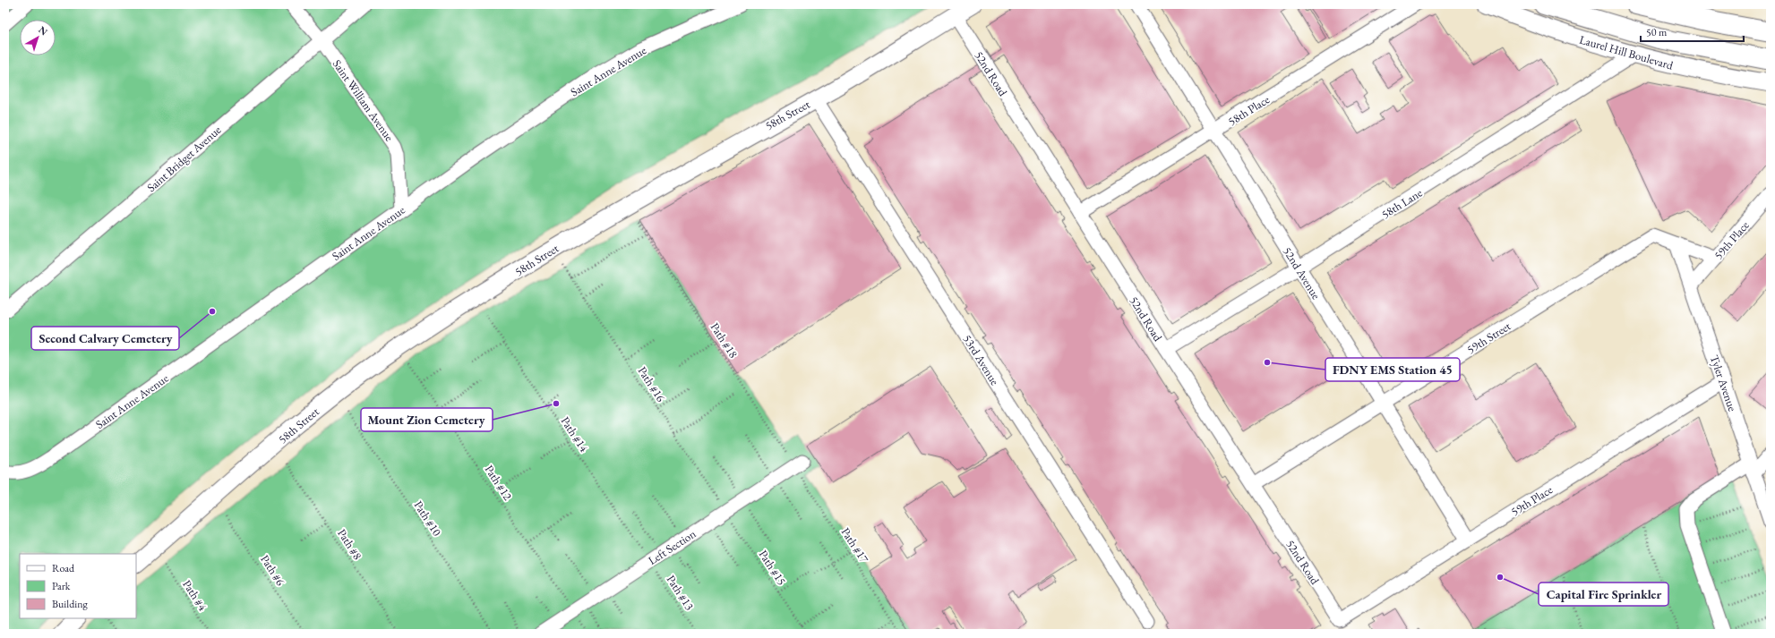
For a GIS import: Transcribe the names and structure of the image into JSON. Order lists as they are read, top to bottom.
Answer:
{
  "streets": {
    "main road": ["Laurel Hill Boulevard", "58th Street"],
    "street": [
      "Saint Anne Avenue",
      "52nd Road",
      "Saint William Avenue",
      "58th Place",
      "Saint Bridget Avenue",
      "58th Lane",
      "59th Place",
      "52nd Avenue",
      "59th Street",
      "53rd Avenue",
      "Tyler Avenue",
      "Left Section"
    ],
    "path": [
      "Path #18",
      "Path #16",
      "Path #14",
      "Path #12",
      "Path #10",
      "Path #8",
      "Path #17",
      "Path #15",
      "Path #6",
      "Path #13",
      "Path #4"
    ]
  },
  "crossings": [
    ["Laurel Hill Boulevard", "58th Lane"],
    ["Saint Anne Avenue", "Saint William Avenue"],
    ["52nd Road", "58th Place"],
    ["52nd Road", "58th Street"],
    ["52nd Road", "58th Lane"],
    ["52nd Road", "59th Place"],
    ["52nd Road", "59th Street"],
    ["Saint William Avenue", "Saint Bridget Avenue"],
    ["58th Place", "52nd Avenue"],
    ["58th Street", "53rd Avenue"],
    ["58th Lane", "52nd Avenue"],
    ["59th Place", "52nd Avenue"],
    ["59th Place", "Tyler Avenue"],
    ["52nd Avenue", "59th Street"],
    ["59th Street", "Tyler Avenue"],
    ["Path #18", "Path #17"],
    ["Path #18", "Left Section"],
    ["Path #16", "Left Section"],
    ["Path #16", "Path #15"],
    ["Path #14", "Left Section"],
    ["Path #14", "Path #13"],
    ["Path #12", "Left Section"],
    ["Path #17", "Left Section"],
    ["Left Section", "Path #15"],
    ["Left Section", "Path #13"]
  ],
  "places": [
    "Second Calvary Cemetery",
    "FDNY EMS Station 45",
    "Mount Zion Cemetery",
    "Capital Fire Sprinkler"
  ],
  "legend": ["Road", "Park", "Building"],
  "scale_bar": "50 m",
  "north": "top right"
}
